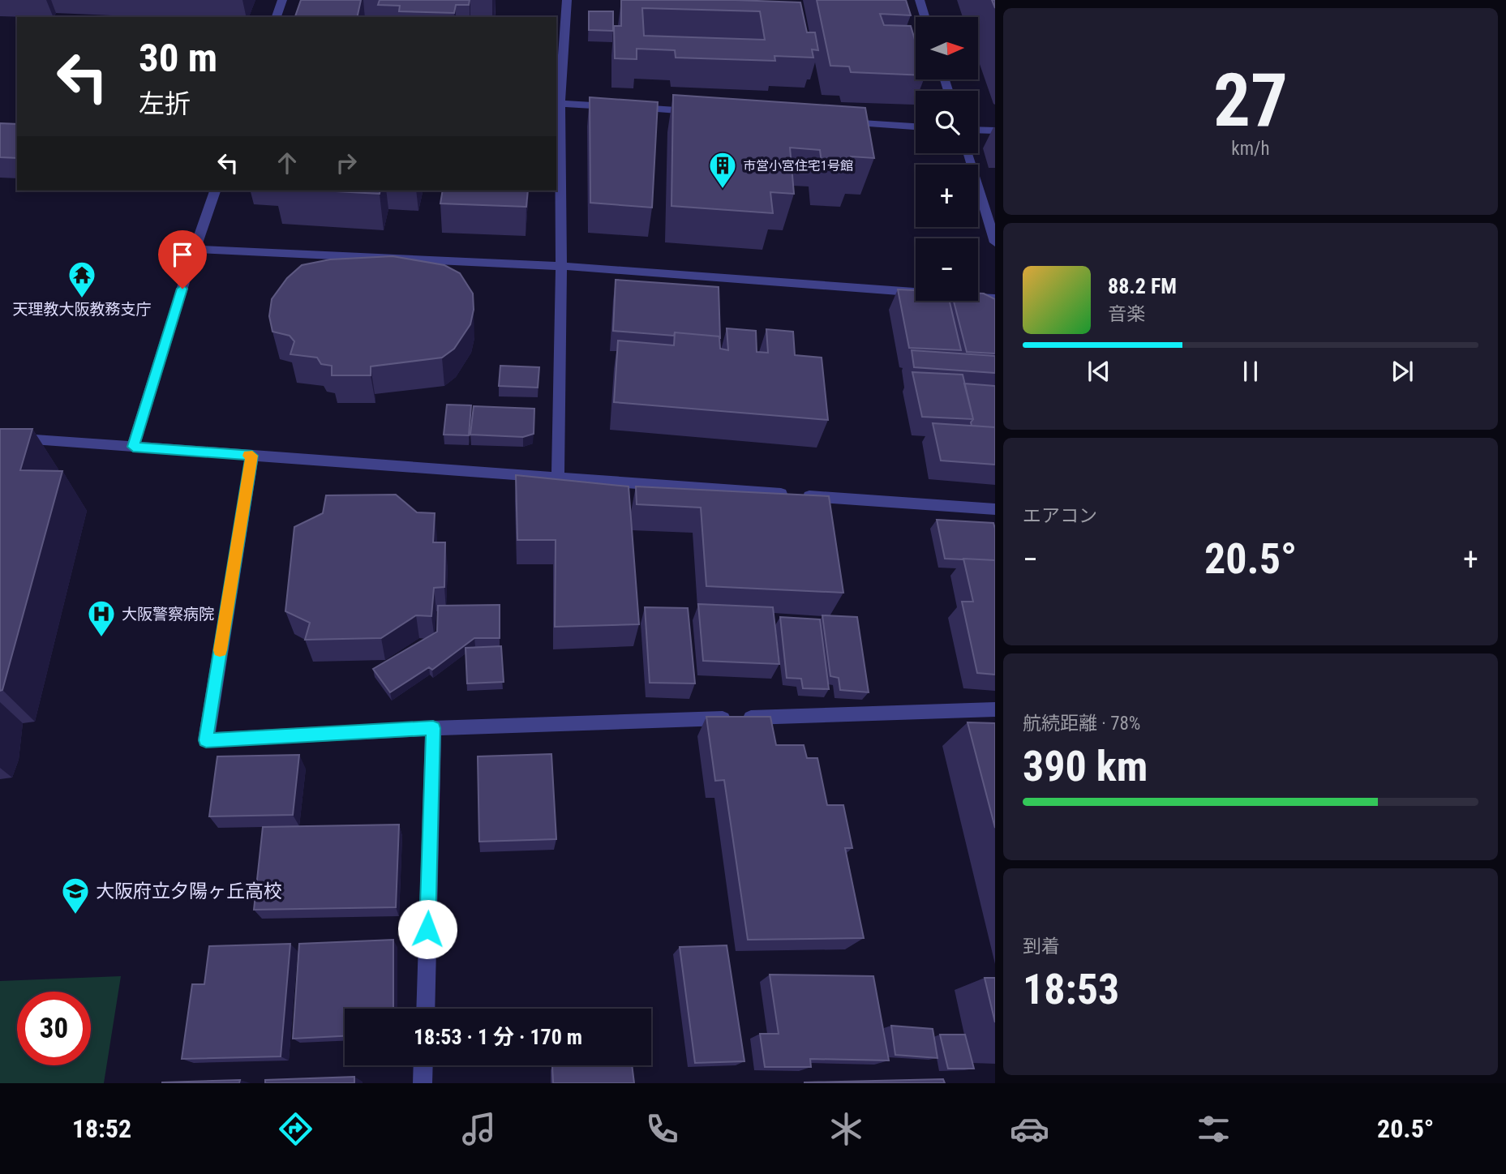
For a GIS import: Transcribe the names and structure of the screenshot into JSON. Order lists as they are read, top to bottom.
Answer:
{
  "places": {
    "building": ["市営小宮住宅1号館"],
    "temple": ["天理教大阪教務支庁"],
    "hospital": ["大阪警察病院"],
    "school or university": ["大阪府立夕陽ヶ丘高校"]
  },
  "north": "right",
  "page": {
    "tile": [
      ["27", "km/h"],
      "エアコン",
      ["航続距離 · 78%", "390 km"],
      ["到着", "18:53"]
    ],
    "map_buttons": ["+", "−"],
    "turn": ["30 m", "左折"],
    "song": ["88.2 FM", "音楽"],
    "heat": ["−", "20.5°", "+"],
    "limit": "30",
    "trip": "18:53 · 1 分 · 170 m",
    "tabs": ["18:52", "20.5°"]
  }
}
